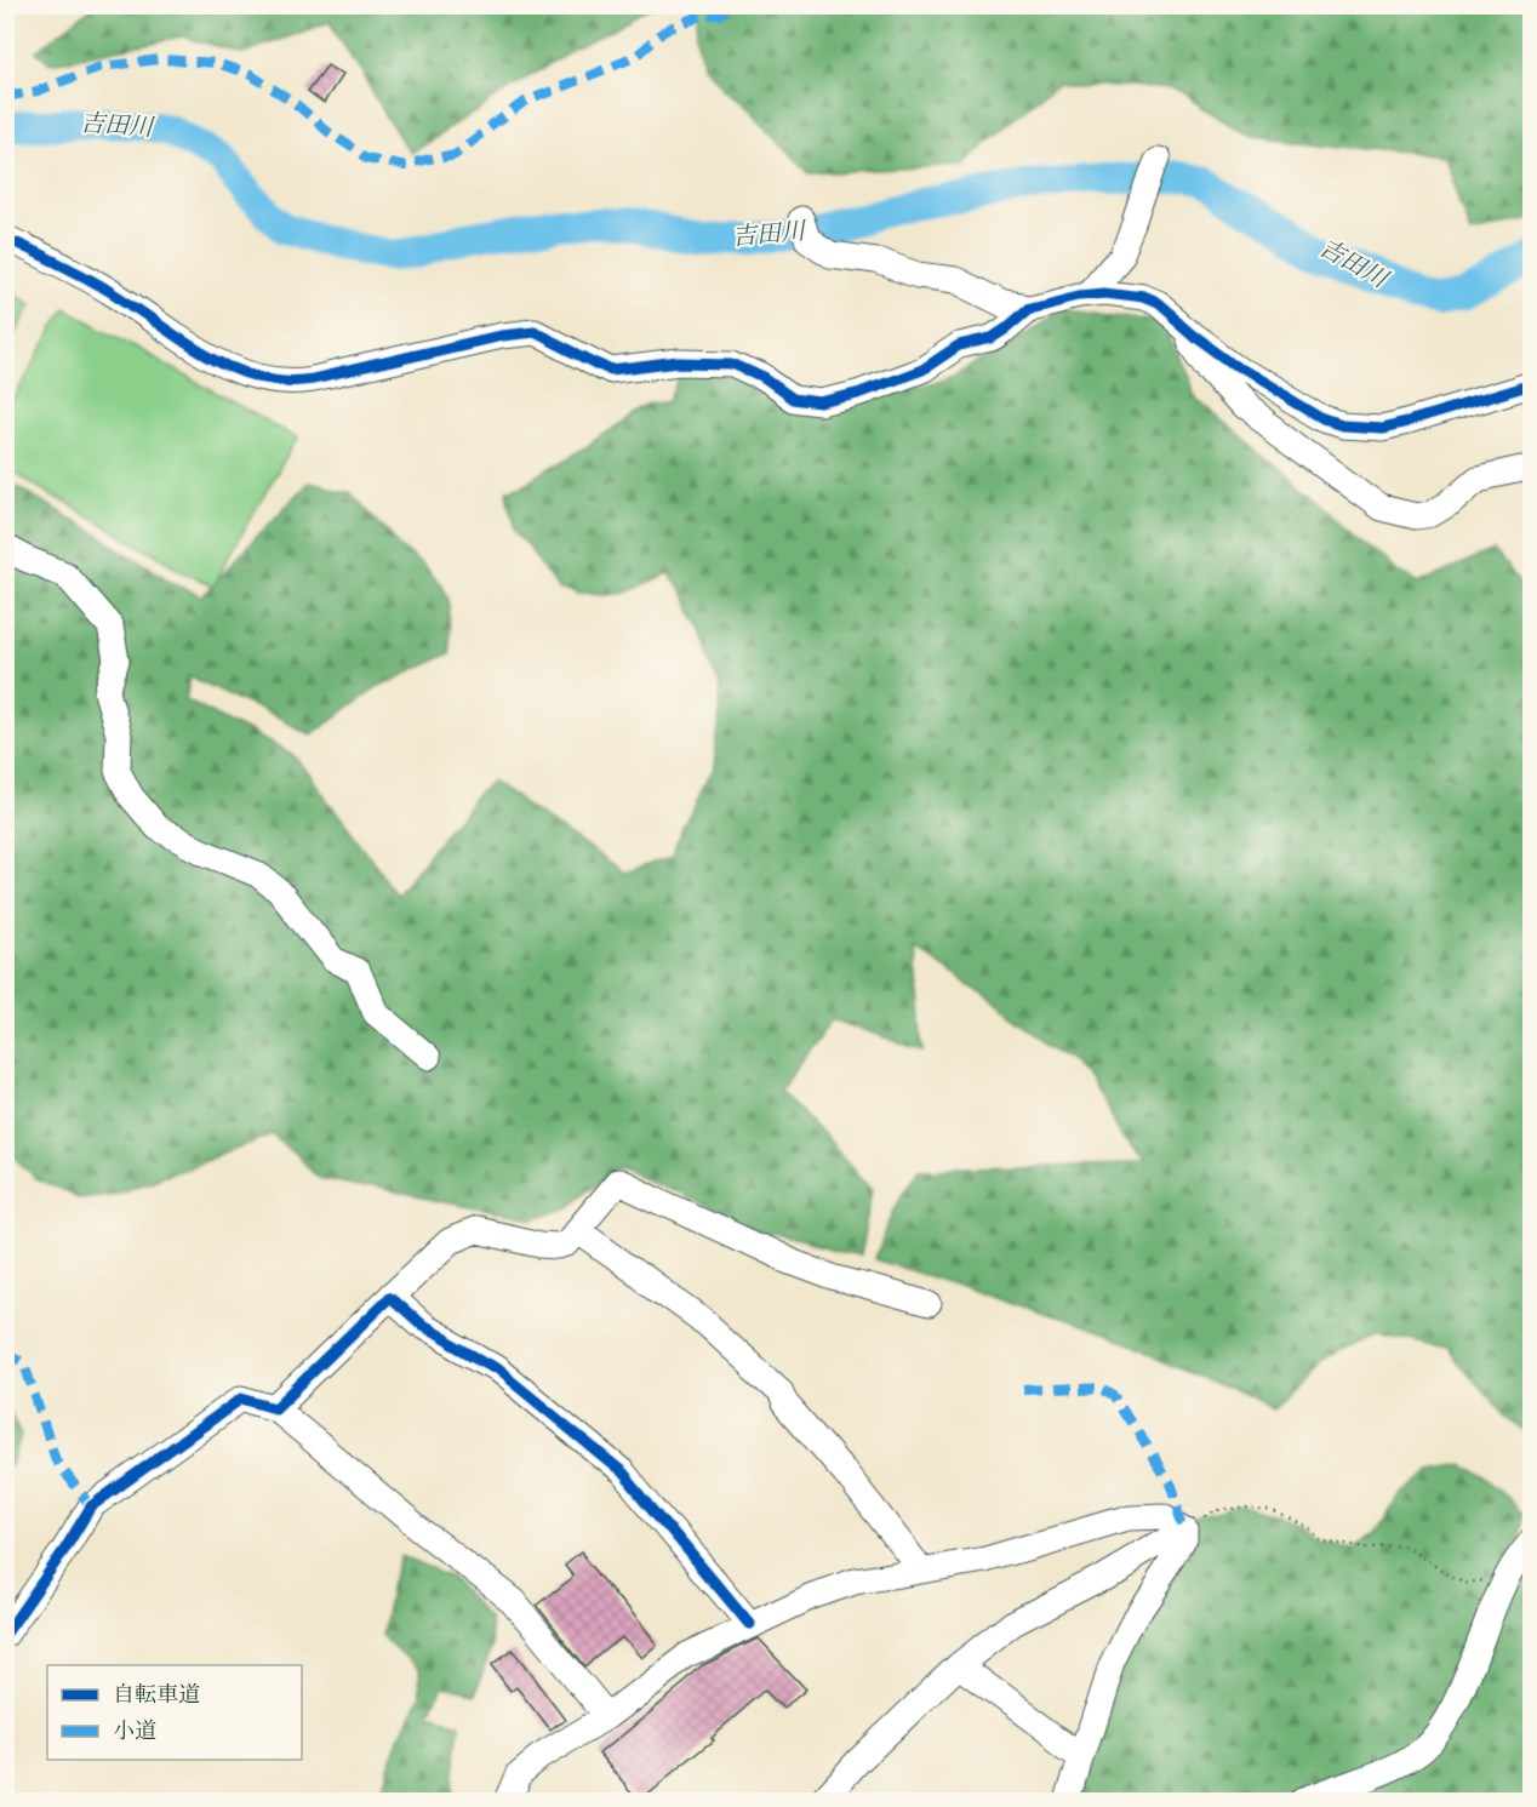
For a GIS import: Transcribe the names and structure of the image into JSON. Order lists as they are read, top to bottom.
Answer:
{
  "water": ["吉田川"],
  "legend": ["自転車道", "小道"]
}
